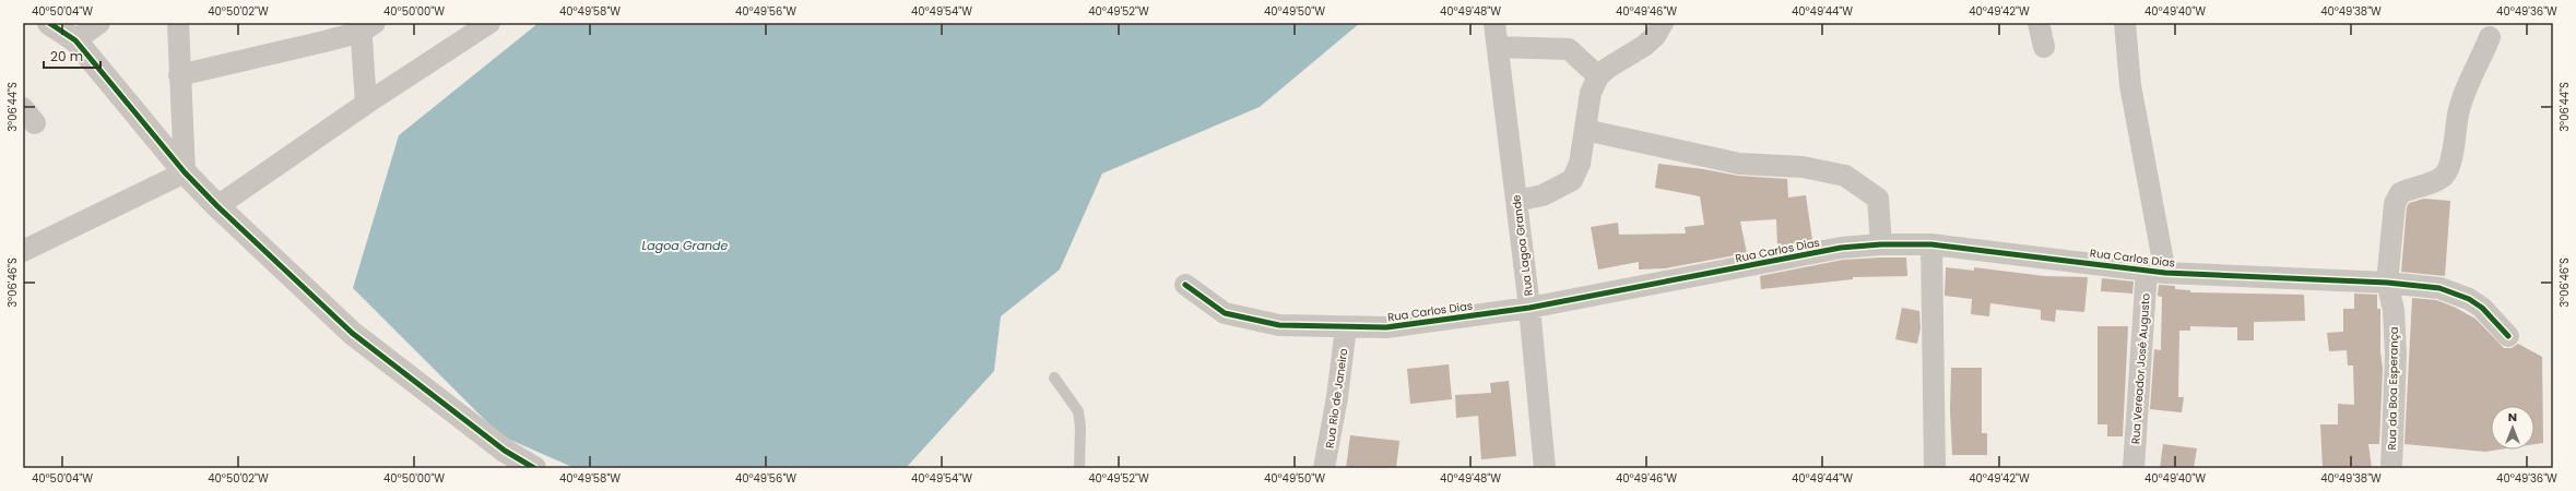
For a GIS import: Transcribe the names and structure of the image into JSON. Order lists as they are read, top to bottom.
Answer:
{
  "streets": {
    "street": [
      "Rua Lagoa Grande",
      "Rua Carlos Dias",
      "Rua Vereador José Augusto",
      "Rua da Boa Esperança",
      "Rua Rio de Janeiro"
    ]
  },
  "crossings": [
    ["Rua Lagoa Grande", "Rua Carlos Dias"],
    ["Rua Carlos Dias", "Rua Vereador José Augusto"],
    ["Rua Carlos Dias", "Rua da Boa Esperança"],
    ["Rua Carlos Dias", "Rua Rio de Janeiro"]
  ],
  "water": ["Lagoa Grande"],
  "scale_bar": "20 m",
  "north": "top",
  "coordinates": [
    "40°50'04\"W",
    "40°50'02\"W",
    "40°50'00\"W",
    "40°49'58\"W",
    "40°49'56\"W",
    "40°49'54\"W",
    "40°49'52\"W",
    "40°49'50\"W",
    "40°49'48\"W",
    "40°49'46\"W",
    "40°49'44\"W",
    "40°49'42\"W",
    "40°49'40\"W",
    "40°49'38\"W",
    "40°49'36\"W",
    "3°06'44\"S",
    "3°06'46\"S"
  ]
}
